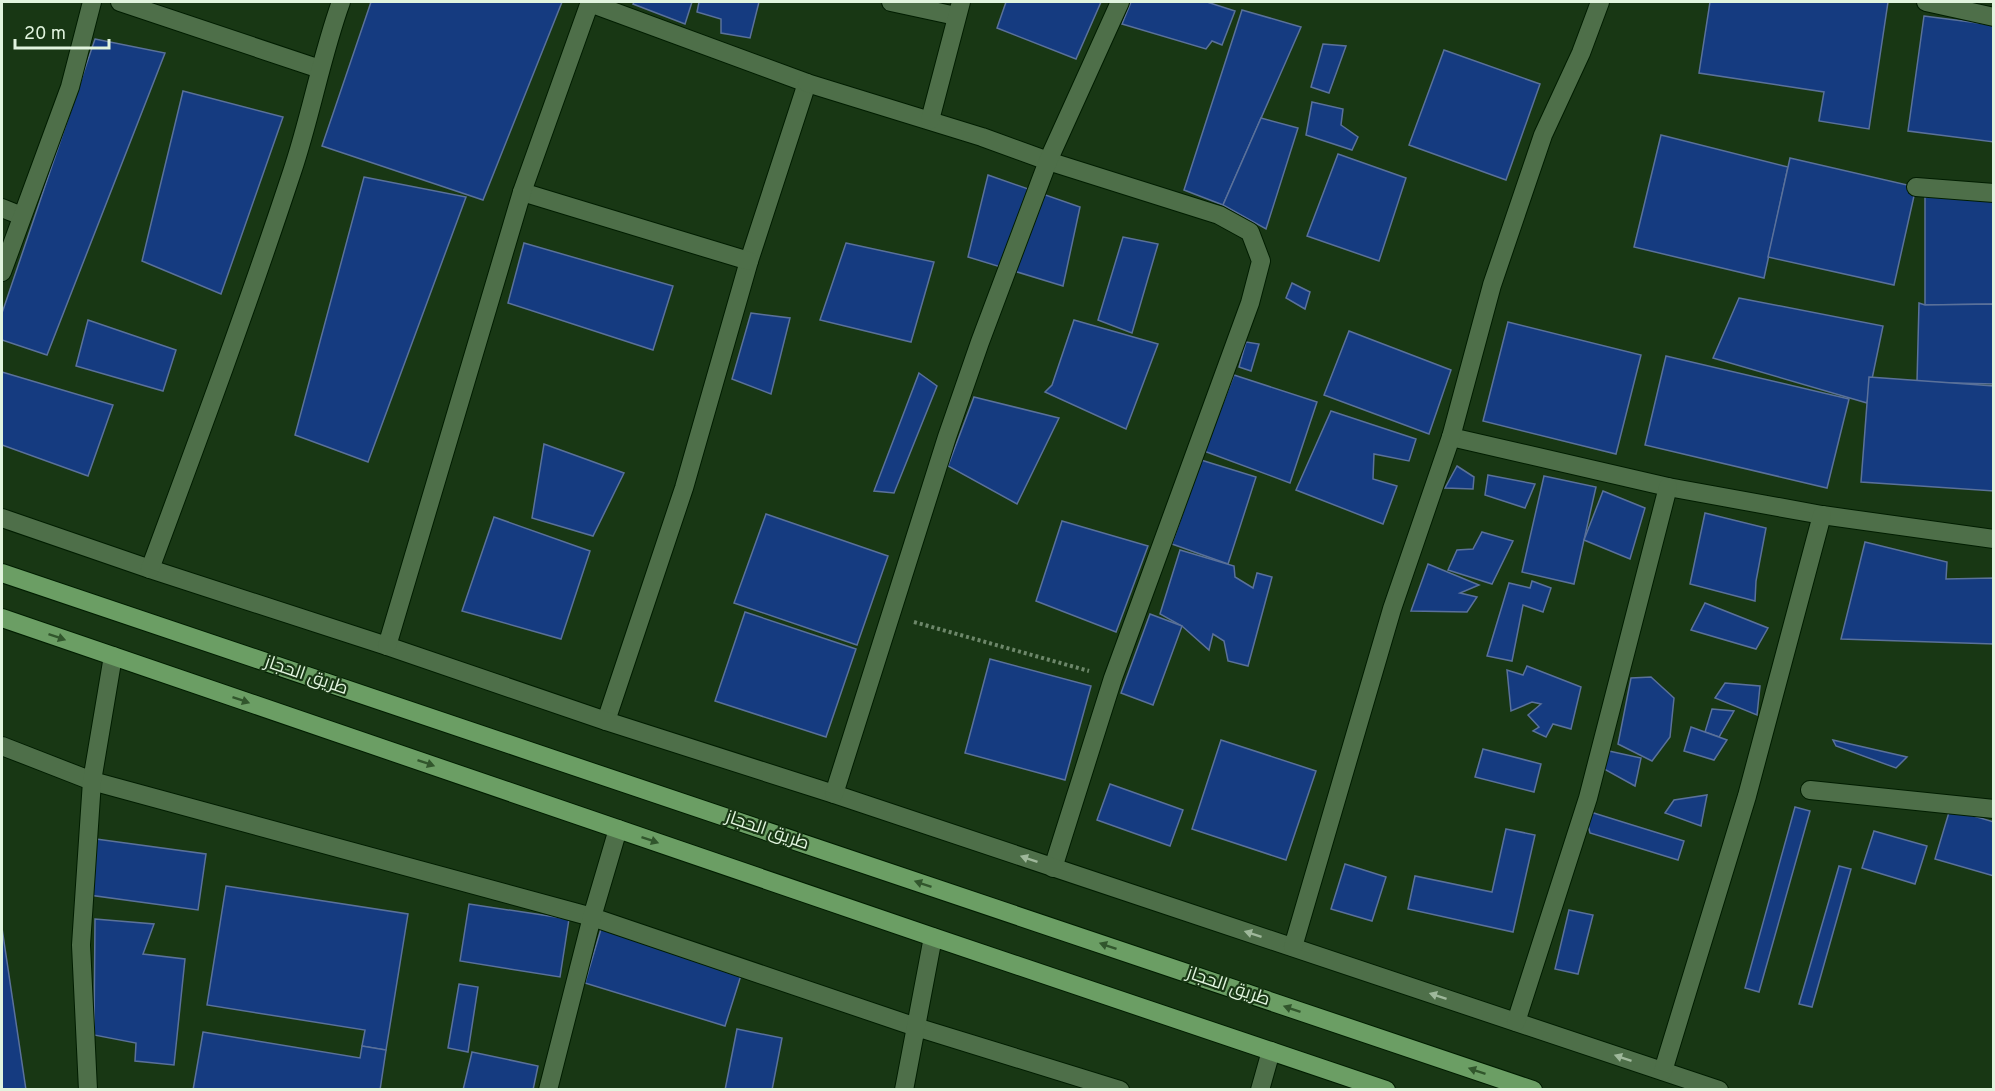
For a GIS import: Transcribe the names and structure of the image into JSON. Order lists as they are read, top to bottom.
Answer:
{
  "streets": {
    "main road": ["طريق الحجاز"]
  },
  "scale_bar": "20 m"
}
